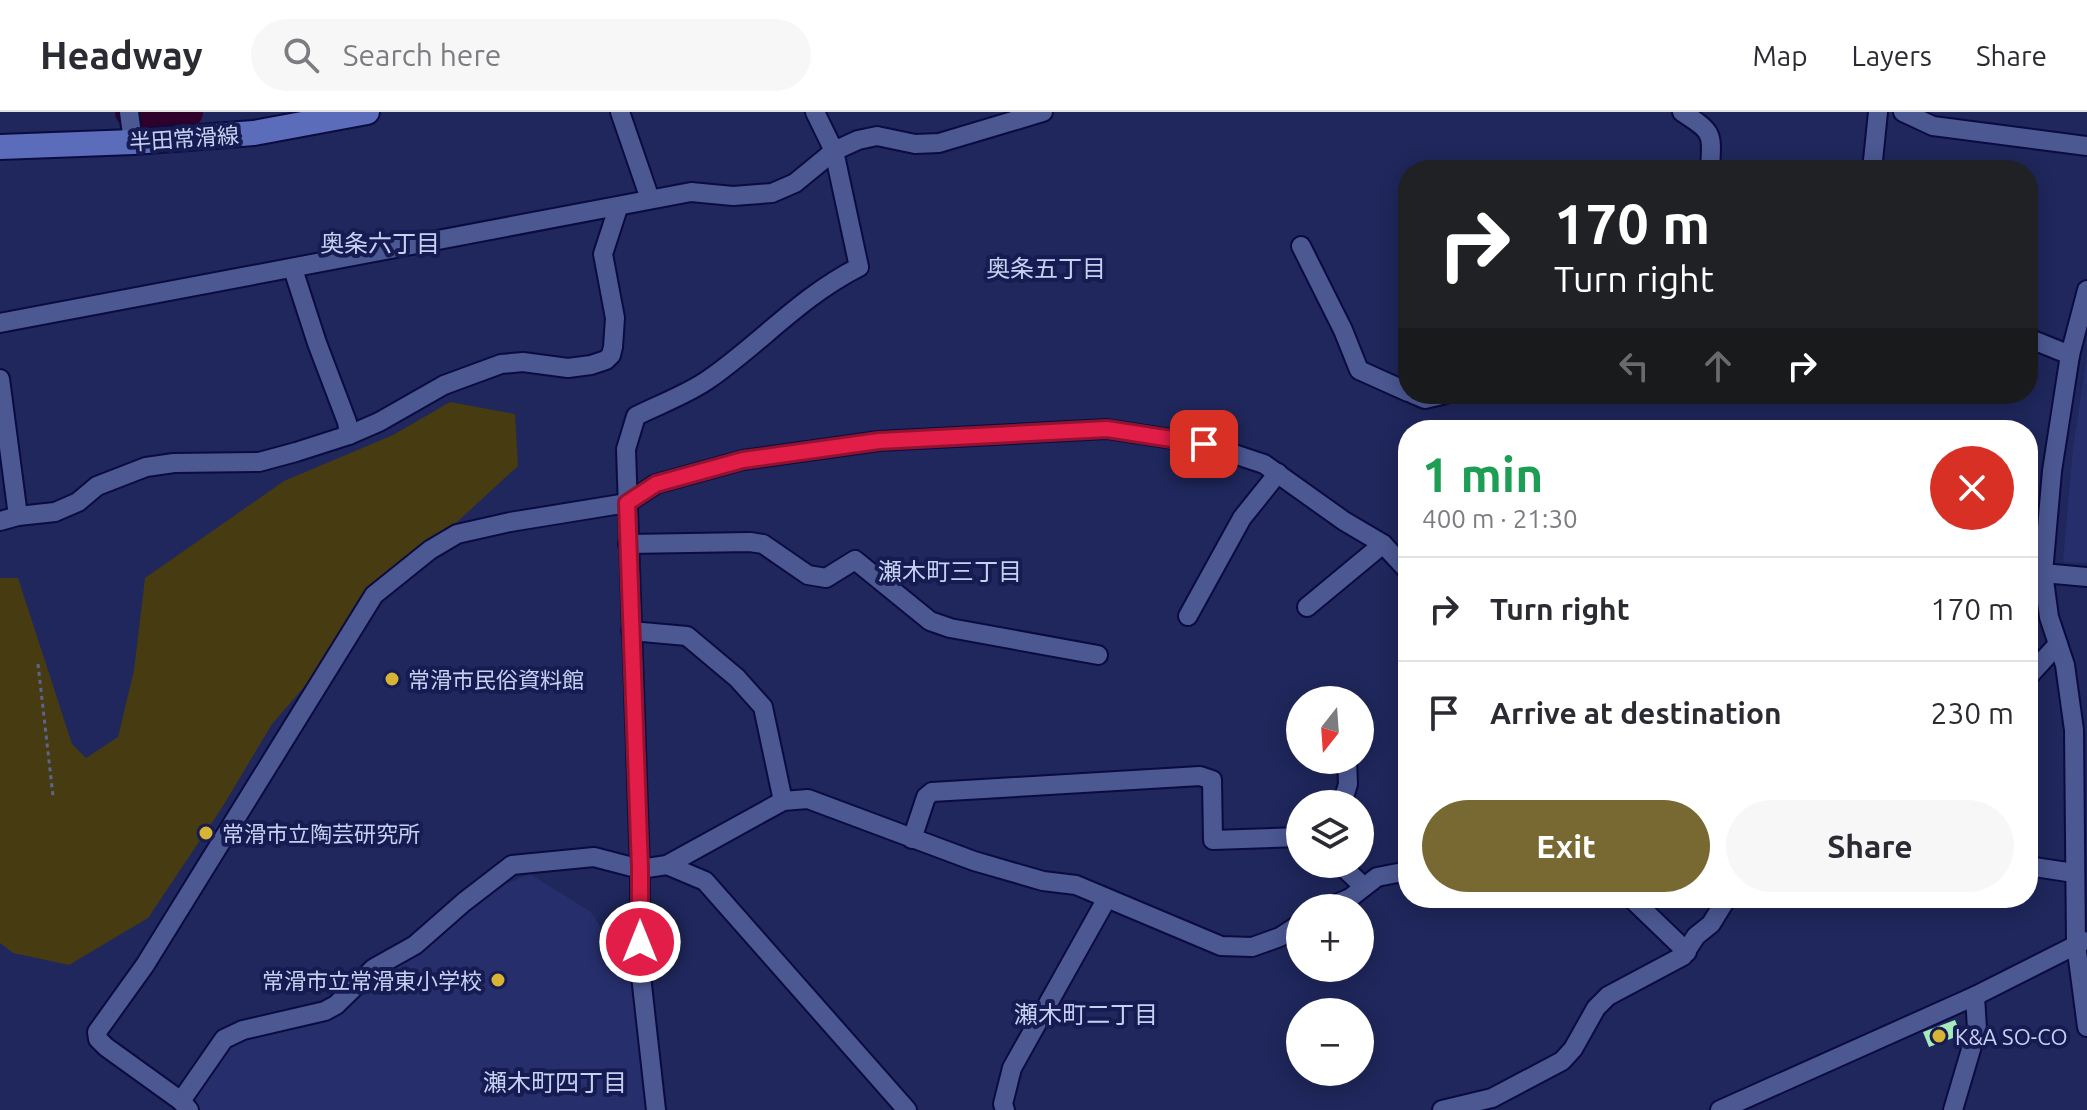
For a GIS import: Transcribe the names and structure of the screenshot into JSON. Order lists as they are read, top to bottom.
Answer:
{
  "streets": {
    "main road": ["半田常滑線"]
  },
  "districts": [
    "奥条六丁目",
    "奥条五丁目",
    "瀬木町三丁目",
    "瀬木町二丁目",
    "瀬木町四丁目"
  ],
  "places": [
    "常滑市民俗資料館",
    "常滑市立陶芸研究所",
    "常滑市立常滑東小学校",
    "K&A SO-CO"
  ],
  "north": "bottom",
  "page": {
    "header": "Headway",
    "search": "Search here",
    "nav": ["Map", "Layers", "Share"],
    "turn": ["170 m", "Turn right"],
    "heading": ["1 min", "400 m · 21:30"],
    "list": [
      {
        "name": "Turn right",
        "value": "170 m"
      },
      {
        "name": "Arrive at destination",
        "value": "230 m"
      }
    ],
    "map_buttons": ["+", "−"],
    "buttons": ["Exit", "Share"]
  }
}
